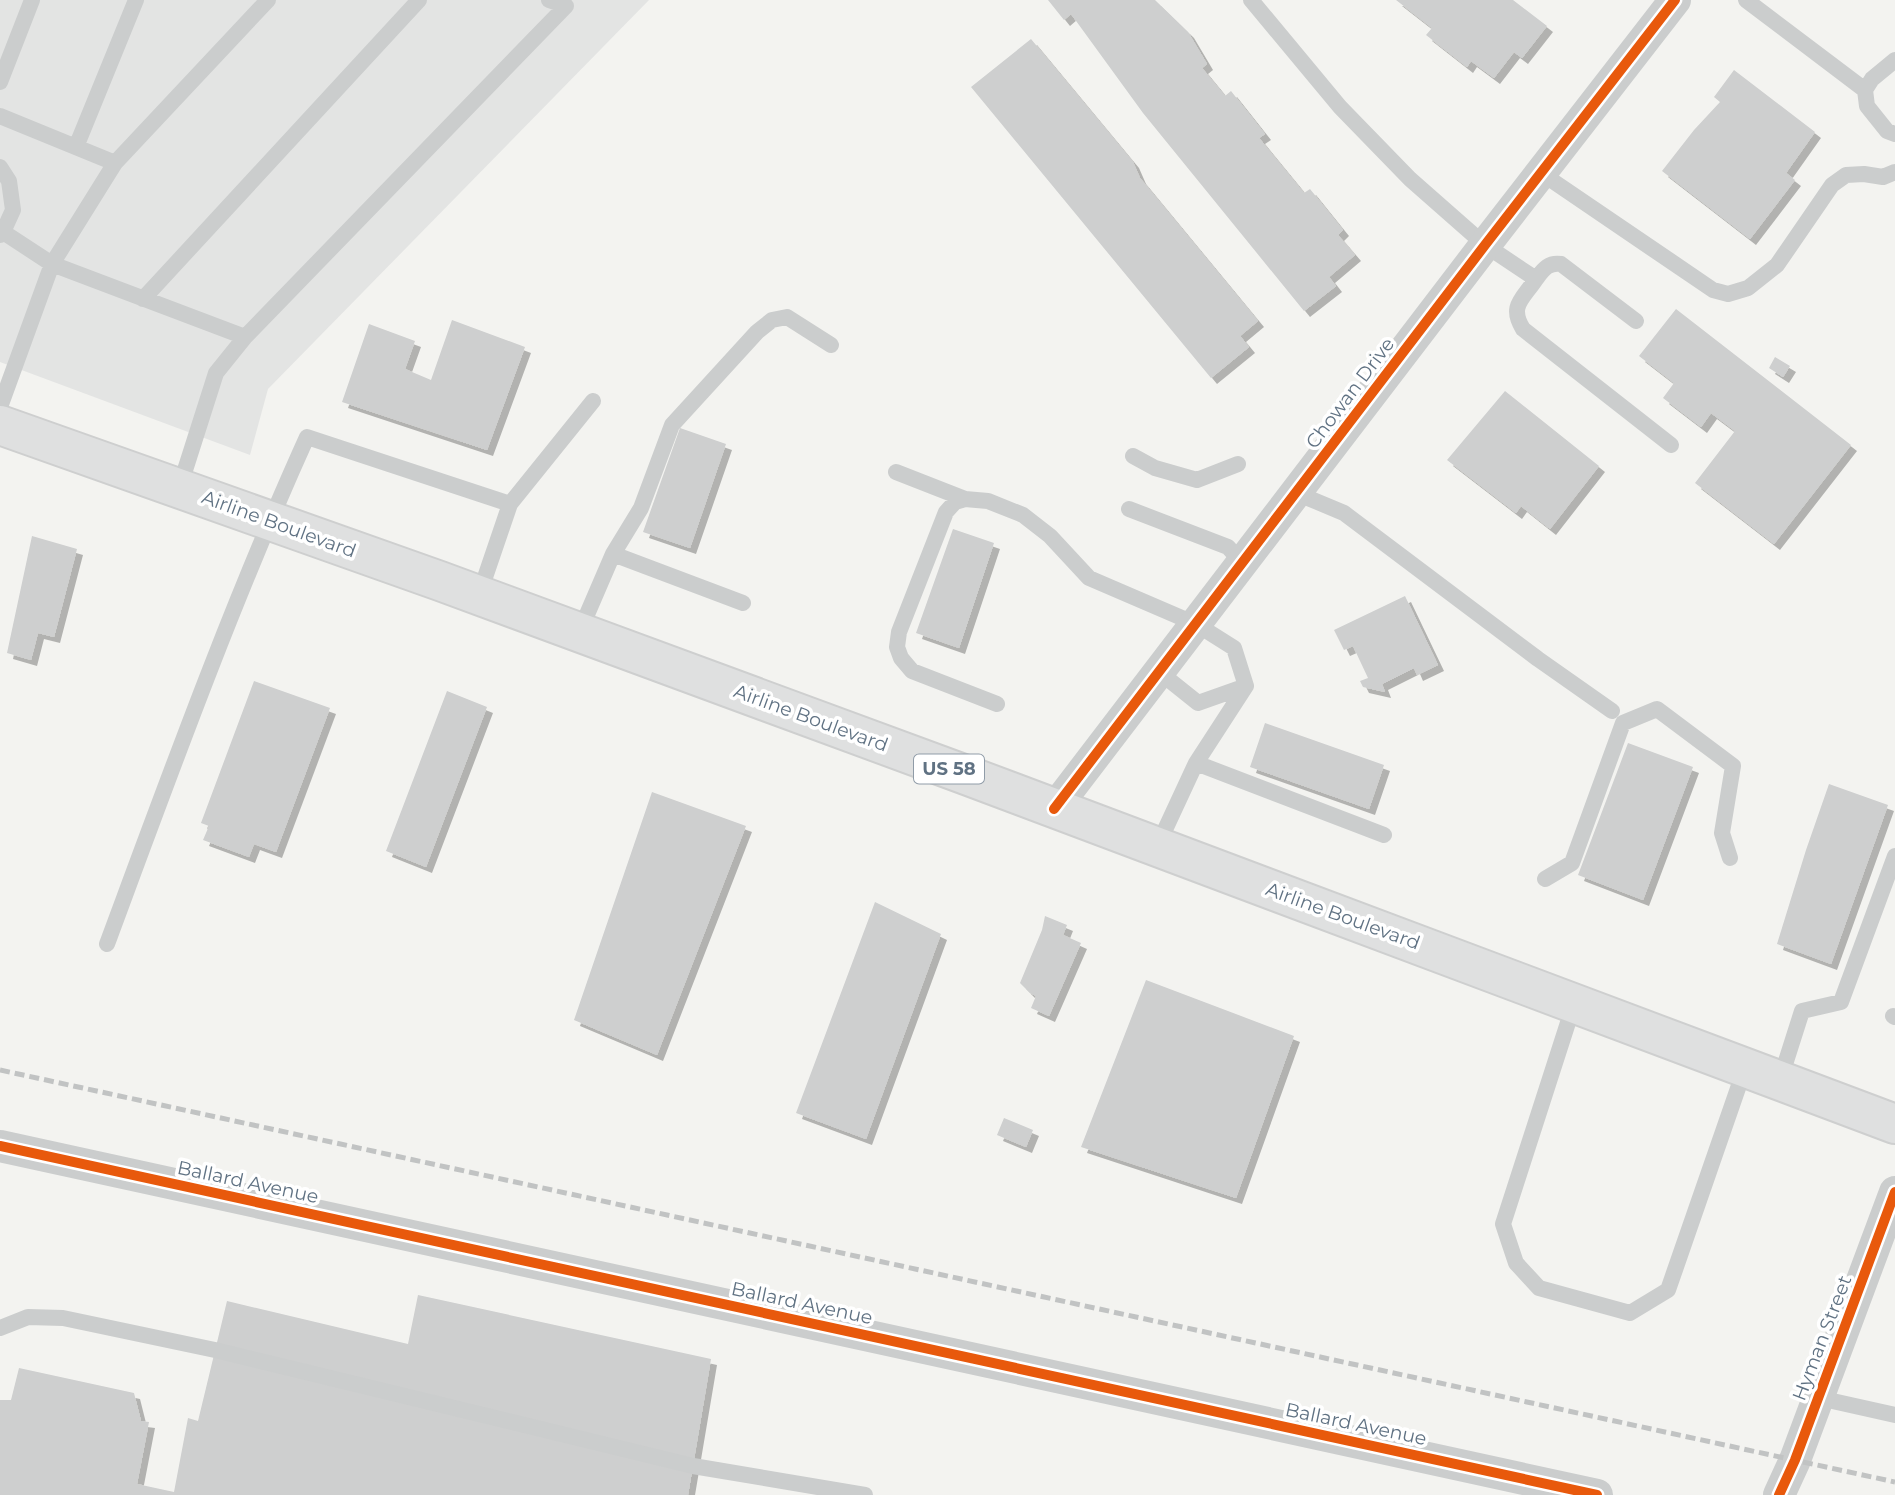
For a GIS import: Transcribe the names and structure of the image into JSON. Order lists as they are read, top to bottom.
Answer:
{
  "streets": {
    "main road": ["Airline Boulevard", "US 58"],
    "street": ["Chowan Drive", "Ballard Avenue", "Hyman Street"]
  },
  "crossings": [
    ["Chowan Drive", "Airline Boulevard"]
  ]
}
